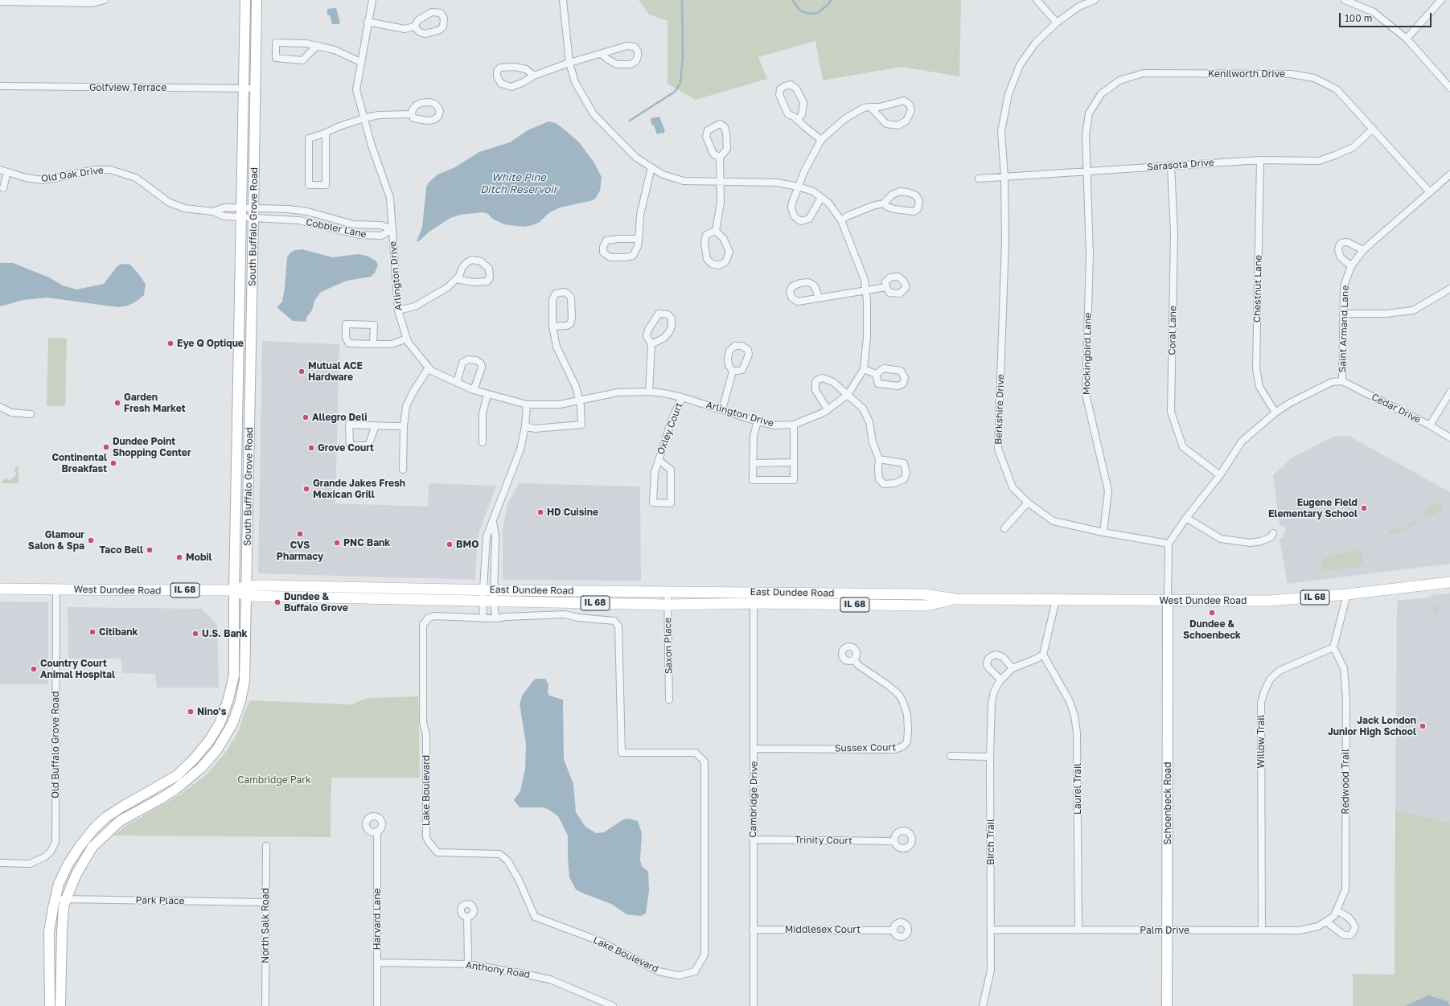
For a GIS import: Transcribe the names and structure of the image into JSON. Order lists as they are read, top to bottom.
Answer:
{
  "streets": {
    "main road": [
      "South Buffalo Grove Road",
      "West Dundee Road",
      "IL 68",
      "East Dundee Road",
      "Schoenbeck Road"
    ],
    "street": [
      "Kenilworth Drive",
      "Golfview Terrace",
      "Sarasota Drive",
      "Old Oak Drive",
      "Cobbler Lane",
      "Arlington Drive",
      "Chestnut Lane",
      "Saint Armand Lane",
      "Coral Lane",
      "Mockingbird Lane",
      "Cedar Drive",
      "Berkshire Drive",
      "Oxley Court",
      "Saxon Place",
      "Willow Trail",
      "Old Buffalo Grove Road",
      "Sussex Court",
      "Redwood Trail",
      "Laurel Trail",
      "Lake Boulevard",
      "Cambridge Drive",
      "Trinity Court",
      "Birch Trail",
      "Park Place",
      "Harvard Lane",
      "North Salk Road",
      "Middlesex Court",
      "Palm Drive",
      "Anthony Road"
    ]
  },
  "crossings": [
    ["Kenilworth Drive", "Sarasota Drive"],
    ["Kenilworth Drive", "Saint Armand Lane"],
    ["Kenilworth Drive", "Mockingbird Lane"],
    ["Golfview Terrace", "South Buffalo Grove Road"],
    ["Sarasota Drive", "Chestnut Lane"],
    ["Sarasota Drive", "Coral Lane"],
    ["Sarasota Drive", "Mockingbird Lane"],
    ["Sarasota Drive", "Berkshire Drive"],
    ["Old Oak Drive", "South Buffalo Grove Road"],
    ["Old Oak Drive", "Cobbler Lane"],
    ["South Buffalo Grove Road", "Cobbler Lane"],
    ["South Buffalo Grove Road", "West Dundee Road"],
    ["South Buffalo Grove Road", "East Dundee Road"],
    ["South Buffalo Grove Road", "Park Place"],
    ["Cobbler Lane", "Arlington Drive"],
    ["Arlington Drive", "Oxley Court"],
    ["Chestnut Lane", "Saint Armand Lane"],
    ["Saint Armand Lane", "Coral Lane"],
    ["Saint Armand Lane", "Cedar Drive"],
    ["Saint Armand Lane", "Berkshire Drive"],
    ["Mockingbird Lane", "Berkshire Drive"],
    ["West Dundee Road", "East Dundee Road"],
    ["West Dundee Road", "Old Buffalo Grove Road"],
    ["West Dundee Road", "Schoenbeck Road"],
    ["East Dundee Road", "Saxon Place"],
    ["East Dundee Road", "Cambridge Drive"],
    ["Willow Trail", "Redwood Trail"],
    ["Willow Trail", "Palm Drive"],
    ["Sussex Court", "Cambridge Drive"],
    ["Redwood Trail", "Palm Drive"],
    ["Laurel Trail", "Birch Trail"],
    ["Laurel Trail", "Palm Drive"],
    ["Cambridge Drive", "Trinity Court"],
    ["Cambridge Drive", "Middlesex Court"],
    ["Schoenbeck Road", "Palm Drive"],
    ["Birch Trail", "Palm Drive"],
    ["Park Place", "North Salk Road"],
    ["Harvard Lane", "Anthony Road"]
  ],
  "water": ["White Pine Ditch Reservoir"],
  "parks": ["Cambridge Park"],
  "places": [
    "Eye Q Optique",
    "Mutual ACE Hardware",
    "Garden Fresh Market",
    "Allegro Deli",
    "Dundee Point Shopping Center",
    "Grove Court",
    "Continental Breakfast",
    "Grande Jakes Fresh Mexican Grill",
    "Eugene Field Elementary School",
    "HD Cuisine",
    "CVS Pharmacy",
    "Glamour Salon & Spa",
    "PNC Bank",
    "BMO",
    "Taco Bell",
    "Mobil",
    "Dundee & Buffalo Grove",
    "Dundee & Schoenbeck",
    "Citibank",
    "U.S. Bank",
    "Country Court Animal Hospital",
    "Nino's",
    "Jack London Junior High School"
  ],
  "scale_bar": "100 m"
}
